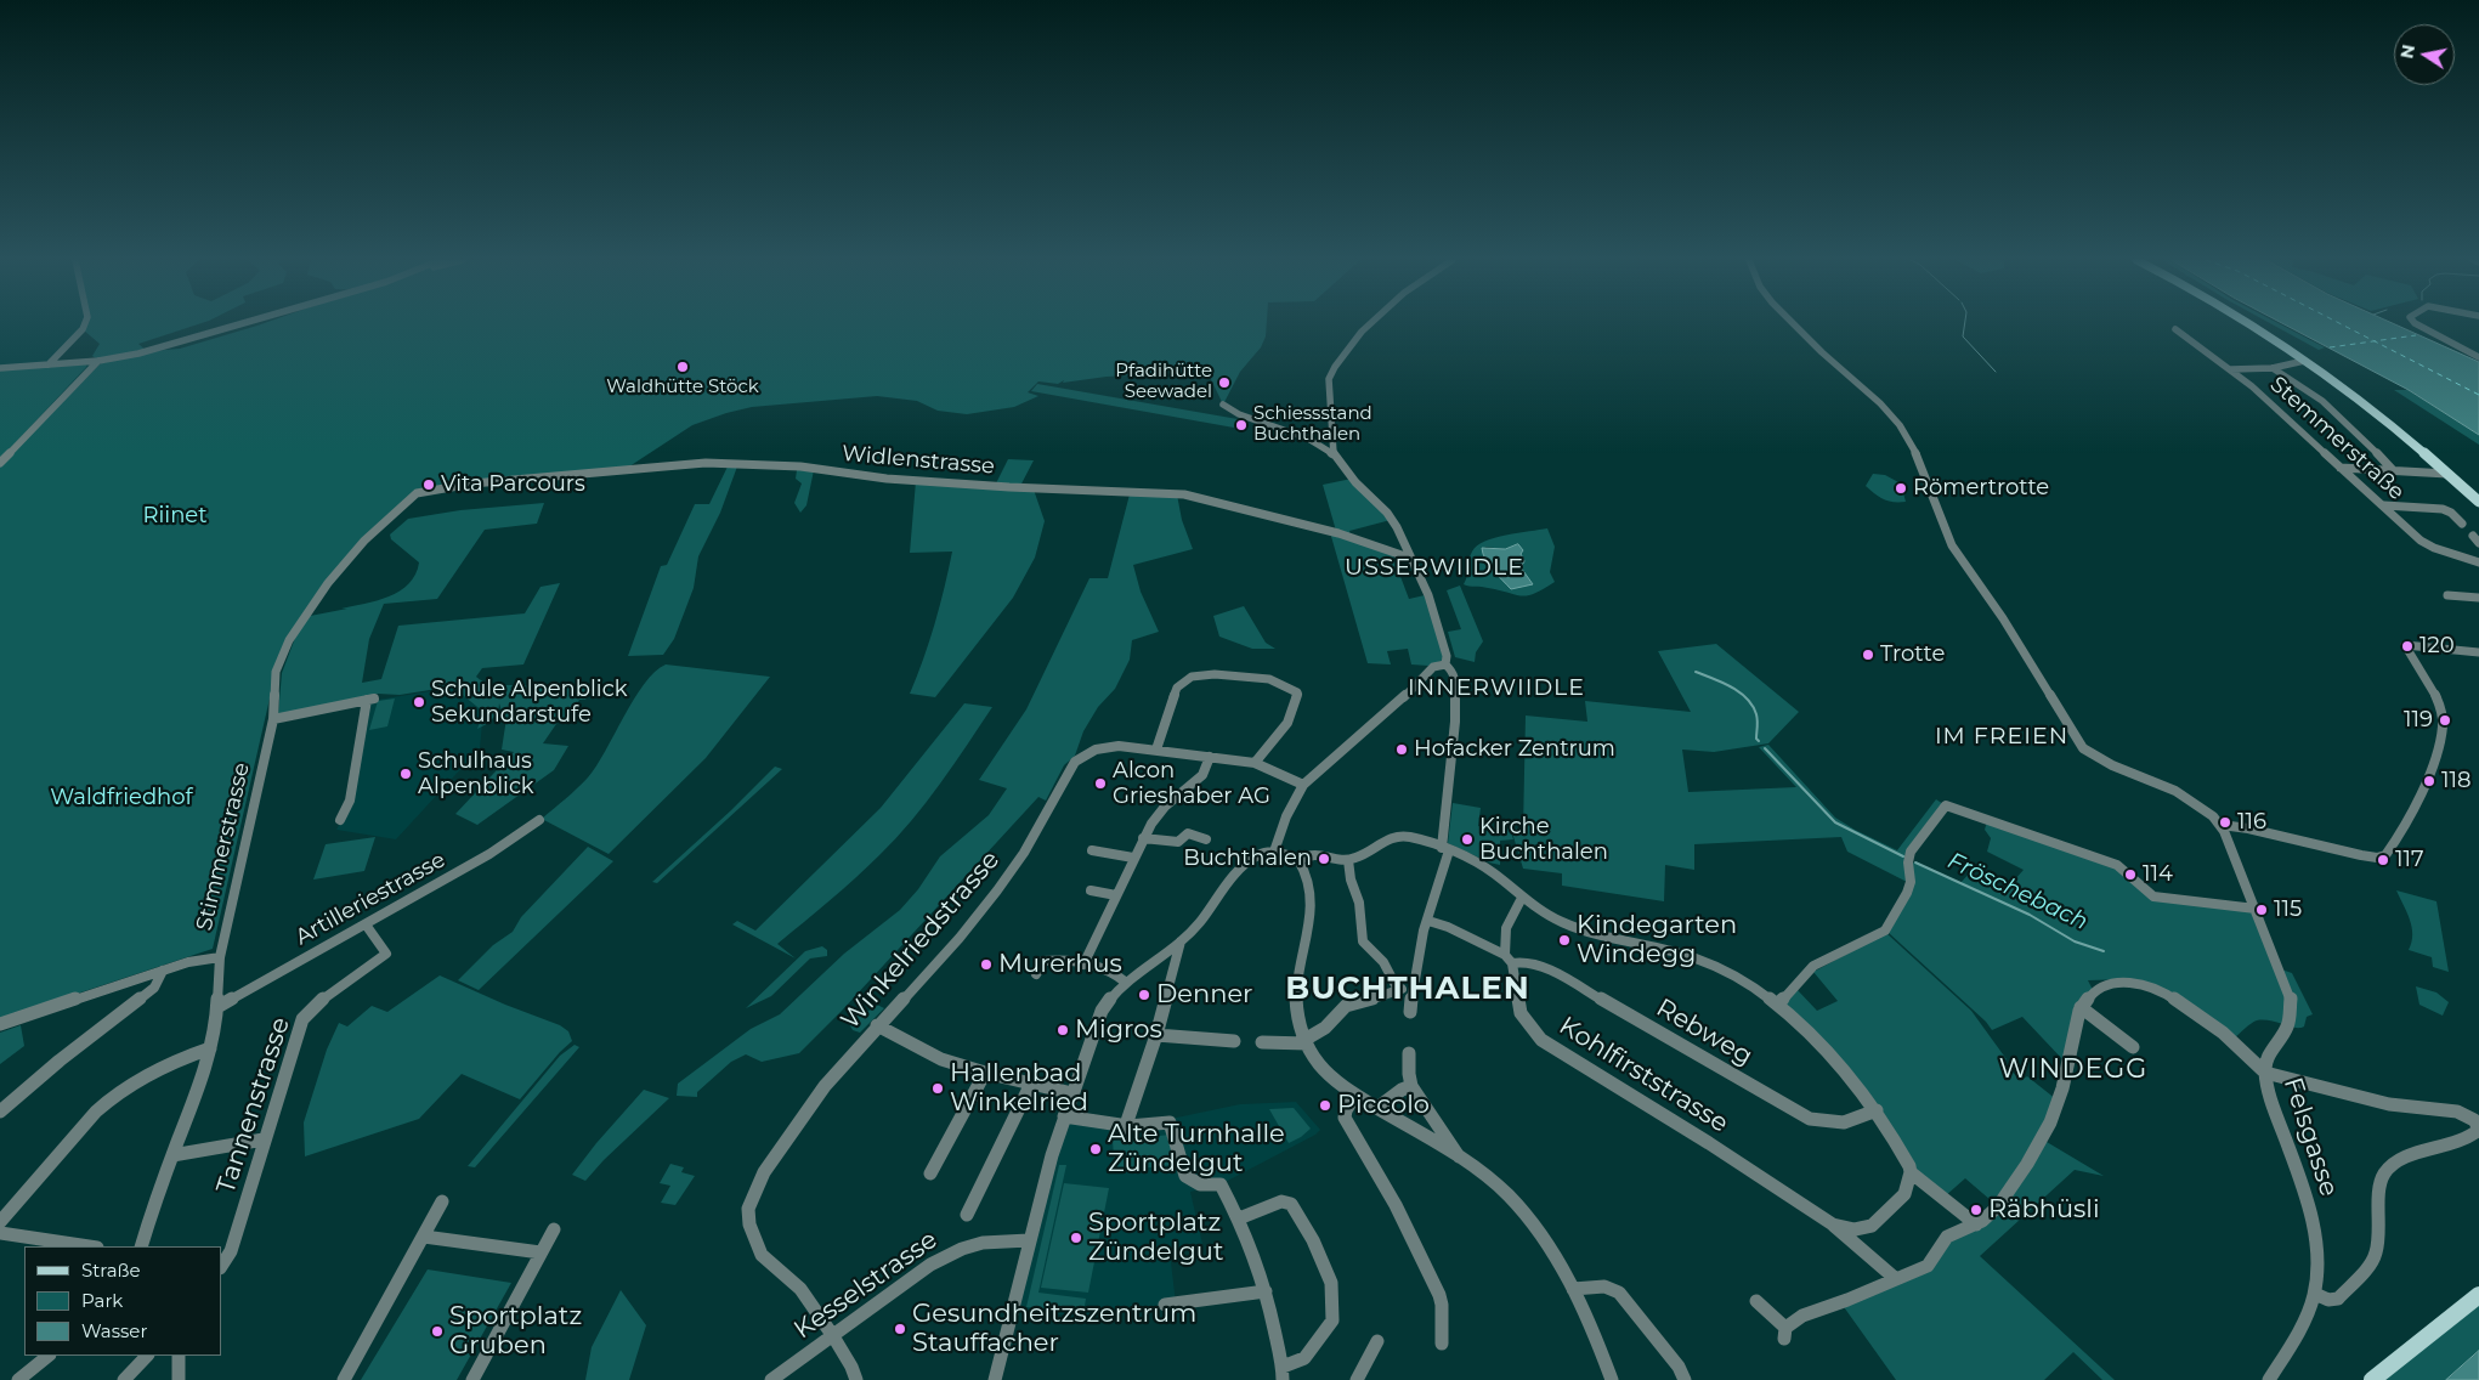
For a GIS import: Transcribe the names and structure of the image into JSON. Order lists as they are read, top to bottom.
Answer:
{
  "streets": {
    "street": [
      "Stemmerstraße",
      "Widlenstrasse",
      "Stimmerstrasse",
      "Artilleriestrasse",
      "Winkelriedstrasse",
      "Rebweg",
      "Kohlfirststrasse",
      "Tannenstrasse",
      "Felsgasse",
      "Kesselstrasse"
    ]
  },
  "crossings": [
    ["Widlenstrasse", "Stimmerstrasse"],
    ["Stimmerstrasse", "Artilleriestrasse"],
    ["Artilleriestrasse", "Tannenstrasse"],
    ["Winkelriedstrasse", "Kesselstrasse"],
    ["Rebweg", "Kohlfirststrasse"]
  ],
  "districts": [
    "USSERWIIDLE",
    "INNERWIIDLE",
    "IM FREIEN",
    "BUCHTHALEN",
    "WINDEGG"
  ],
  "water": ["Fröschebach"],
  "parks": ["Riinet", "Waldfriedhof"],
  "places": [
    "Waldhütte Stöck",
    "Pfadihütte Seewadel",
    "Schiessstand Buchthalen",
    "Vita Parcours",
    "Römertrotte",
    "120",
    "Trotte",
    "Schule Alpenblick Sekundarstufe",
    "119",
    "Hofacker Zentrum",
    "Schulhaus Alpenblick",
    "118",
    "Alcon Grieshaber AG",
    "116",
    "Kirche Buchthalen",
    "Buchthalen",
    "117",
    "114",
    "115",
    "Kindegarten Windegg",
    "Murerhus",
    "Denner",
    "Migros",
    "Hallenbad Winkelried",
    "Piccolo",
    "Alte Turnhalle Zündelgut",
    "Räbhüsli",
    "Sportplatz Zündelgut",
    "Gesundheitzszentrum Stauffacher",
    "Sportplatz Gruben"
  ],
  "legend": ["Straße", "Park", "Wasser"],
  "north": "left"
}
